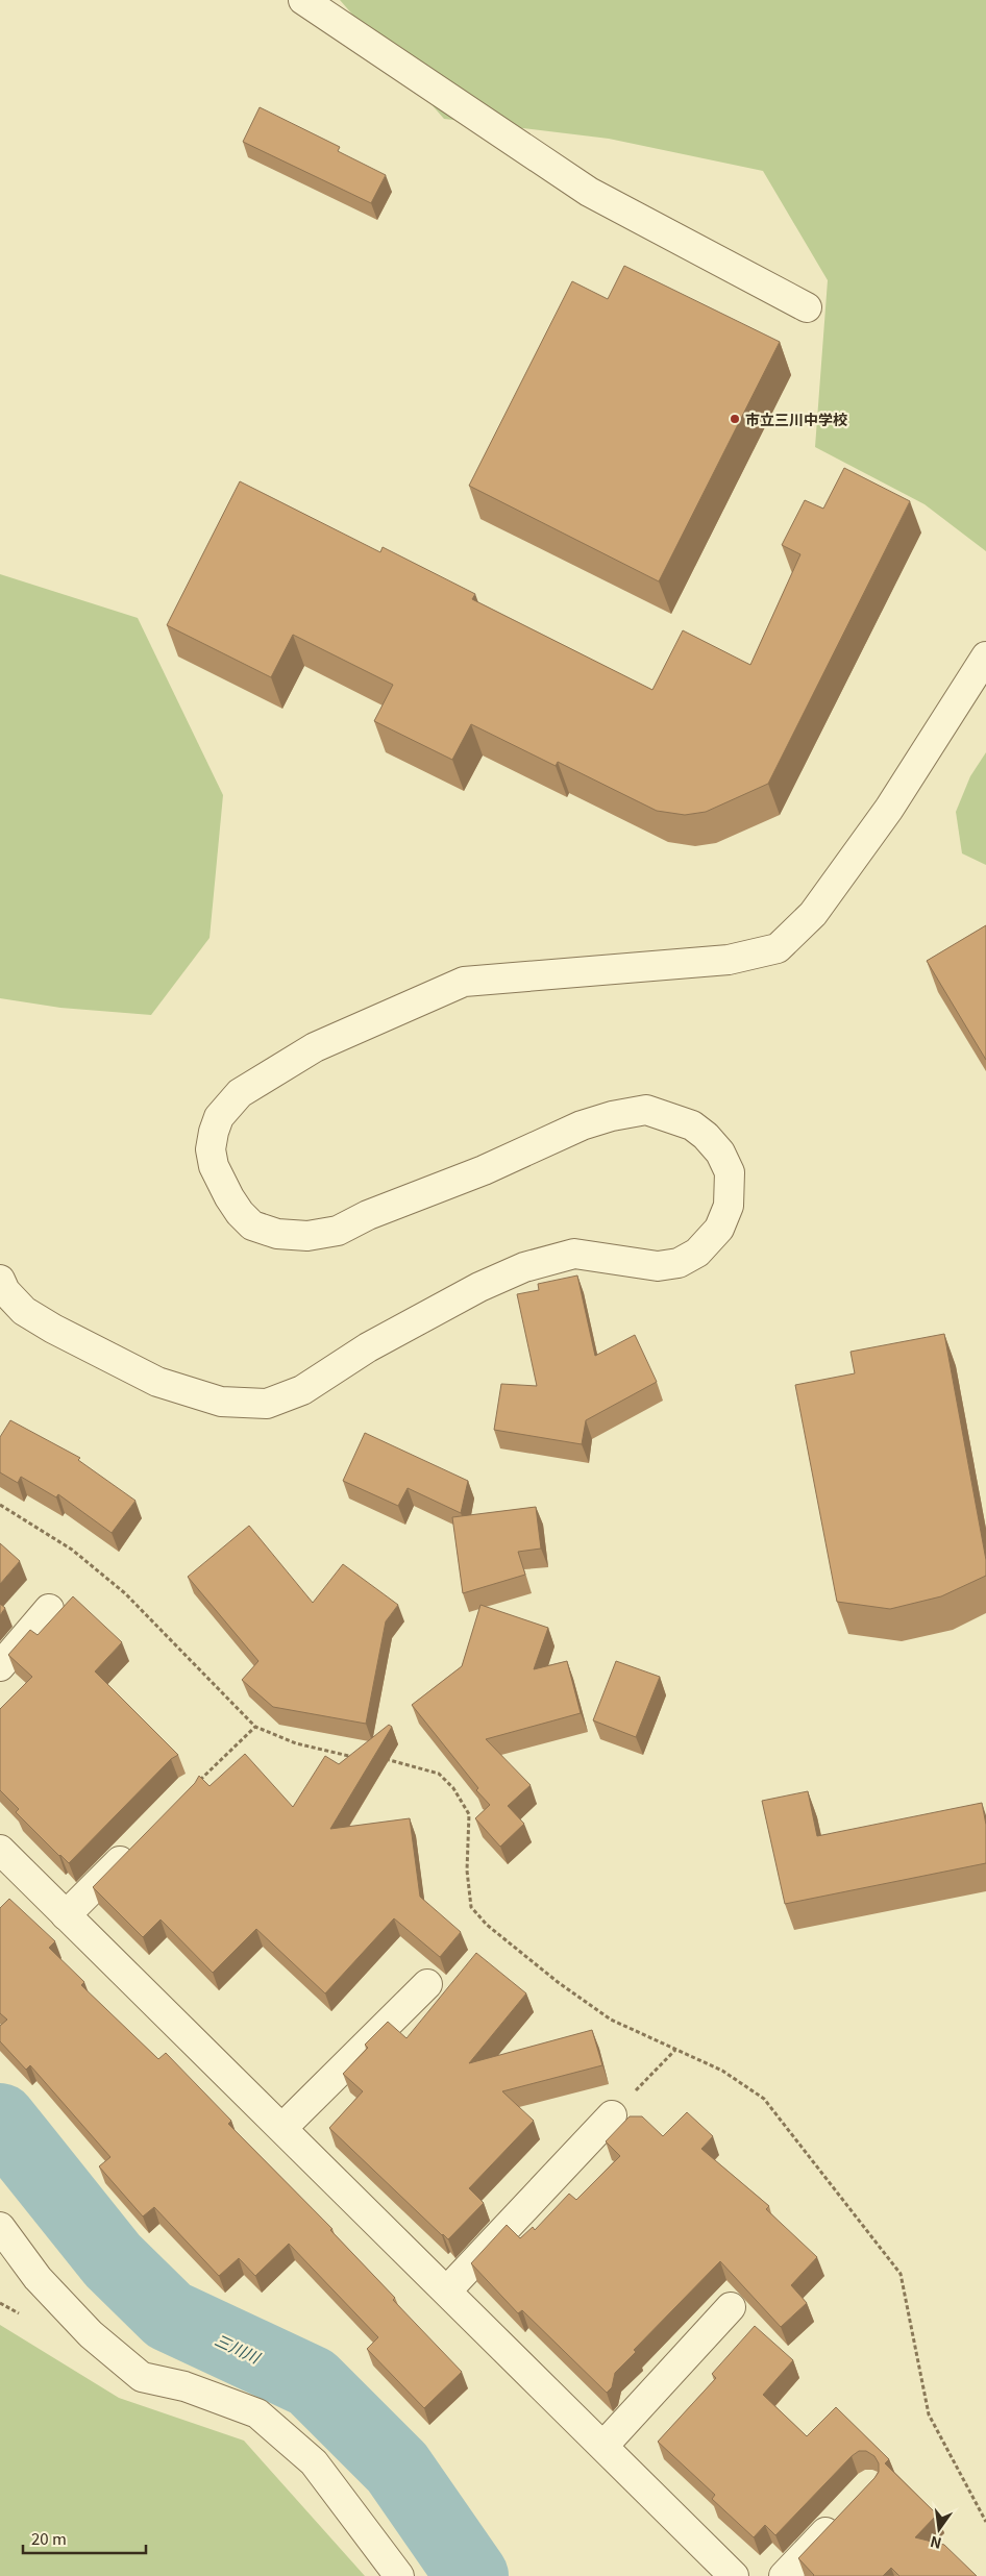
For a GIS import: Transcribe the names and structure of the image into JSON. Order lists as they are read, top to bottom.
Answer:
{
  "water": ["三川川"],
  "places": ["市立三川中学校"],
  "scale_bar": "20 m",
  "north": "bottom"
}
